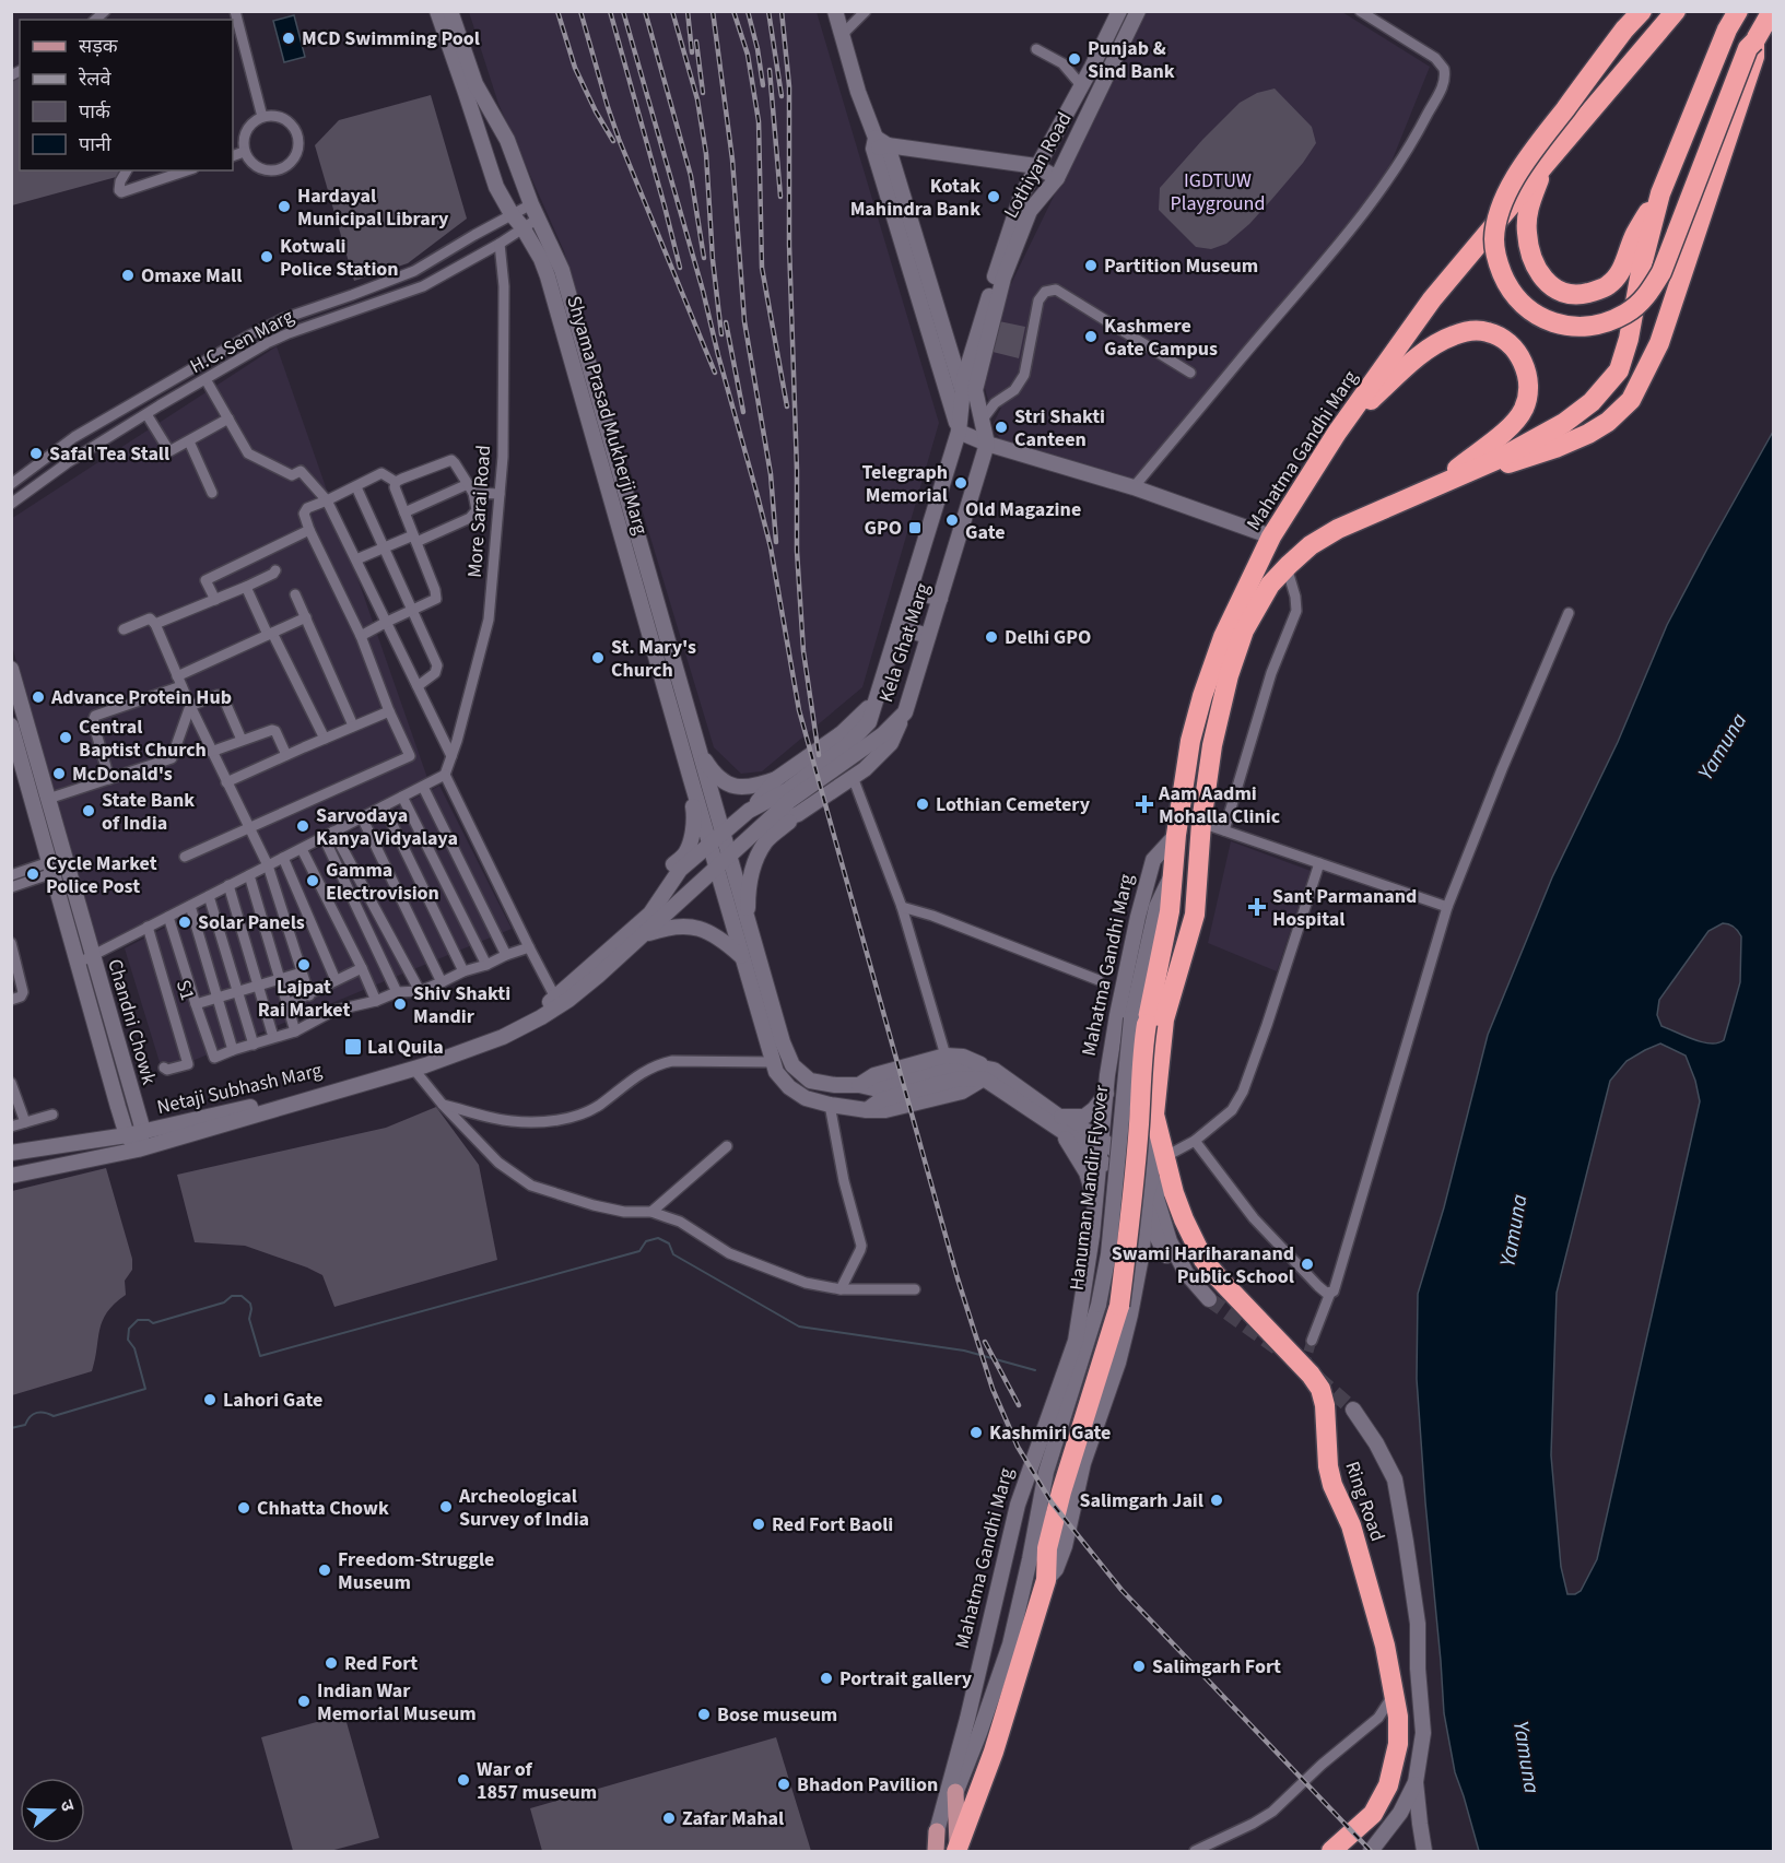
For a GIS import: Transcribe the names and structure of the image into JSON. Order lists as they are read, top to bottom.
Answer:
{
  "streets": {
    "highway": ["Mahatma Gandhi Marg", "Hanuman Mandir Flyover", "Ring Road"],
    "main road": [
      "Lothiyan Road",
      "Shyama Prasad Mukherji Marg",
      "Kela Ghat Marg",
      "Chandni Chowk",
      "Netaji Subhash Marg"
    ],
    "street": ["H.C. Sen Marg", "More Sarai Road", "S1"]
  },
  "crossings": [
    ["Lothiyan Road", "Kela Ghat Marg"],
    ["H.C. Sen Marg", "Shyama Prasad Mukherji Marg"],
    ["H.C. Sen Marg", "More Sarai Road"],
    ["Shyama Prasad Mukherji Marg", "Kela Ghat Marg"],
    ["Shyama Prasad Mukherji Marg", "Netaji Subhash Marg"],
    ["Mahatma Gandhi Marg", "Hanuman Mandir Flyover"],
    ["Mahatma Gandhi Marg", "Ring Road"],
    ["Kela Ghat Marg", "Netaji Subhash Marg"],
    ["Chandni Chowk", "Netaji Subhash Marg"]
  ],
  "water": ["Yamuna"],
  "parks": ["IGDTUW Playground"],
  "places": {
    "other": [
      "MCD Swimming Pool",
      "Punjab & Sind Bank",
      "Kotak Mahindra Bank",
      "Hardayal Municipal Library",
      "Kotwali Police Station",
      "Partition Museum",
      "Omaxe Mall",
      "Kashmere Gate Campus",
      "Stri Shakti Canteen",
      "Safal Tea Stall",
      "Telegraph Memorial",
      "Old Magazine Gate",
      "Delhi GPO",
      "St. Mary's Church",
      "Advance Protein Hub",
      "Central Baptist Church",
      "McDonald's",
      "Lothian Cemetery",
      "State Bank of India",
      "Sarvodaya Kanya Vidyalaya",
      "Cycle Market Police Post",
      "Gamma Electrovision",
      "Solar Panels",
      "Lajpat Rai Market",
      "Shiv Shakti Mandir",
      "Swami Hariharanand Public School",
      "Lahori Gate",
      "Kashmiri Gate",
      "Salimgarh Jail",
      "Archeological Survey of India",
      "Chhatta Chowk",
      "Red Fort Baoli",
      "Freedom-Struggle Museum",
      "Red Fort",
      "Salimgarh Fort",
      "Portrait gallery",
      "Indian War Memorial Museum",
      "Bose museum",
      "War of 1857 museum",
      "Bhadon Pavilion",
      "Zafar Mahal"
    ],
    "transit": ["GPO", "Lal Quila"],
    "health": ["Aam Aadmi Mohalla Clinic", "Sant Parmanand Hospital"]
  },
  "legend": [
    "सड़क",
    "रेलवे",
    "पार्क",
    "पानी"
  ],
  "north": "right"
}
